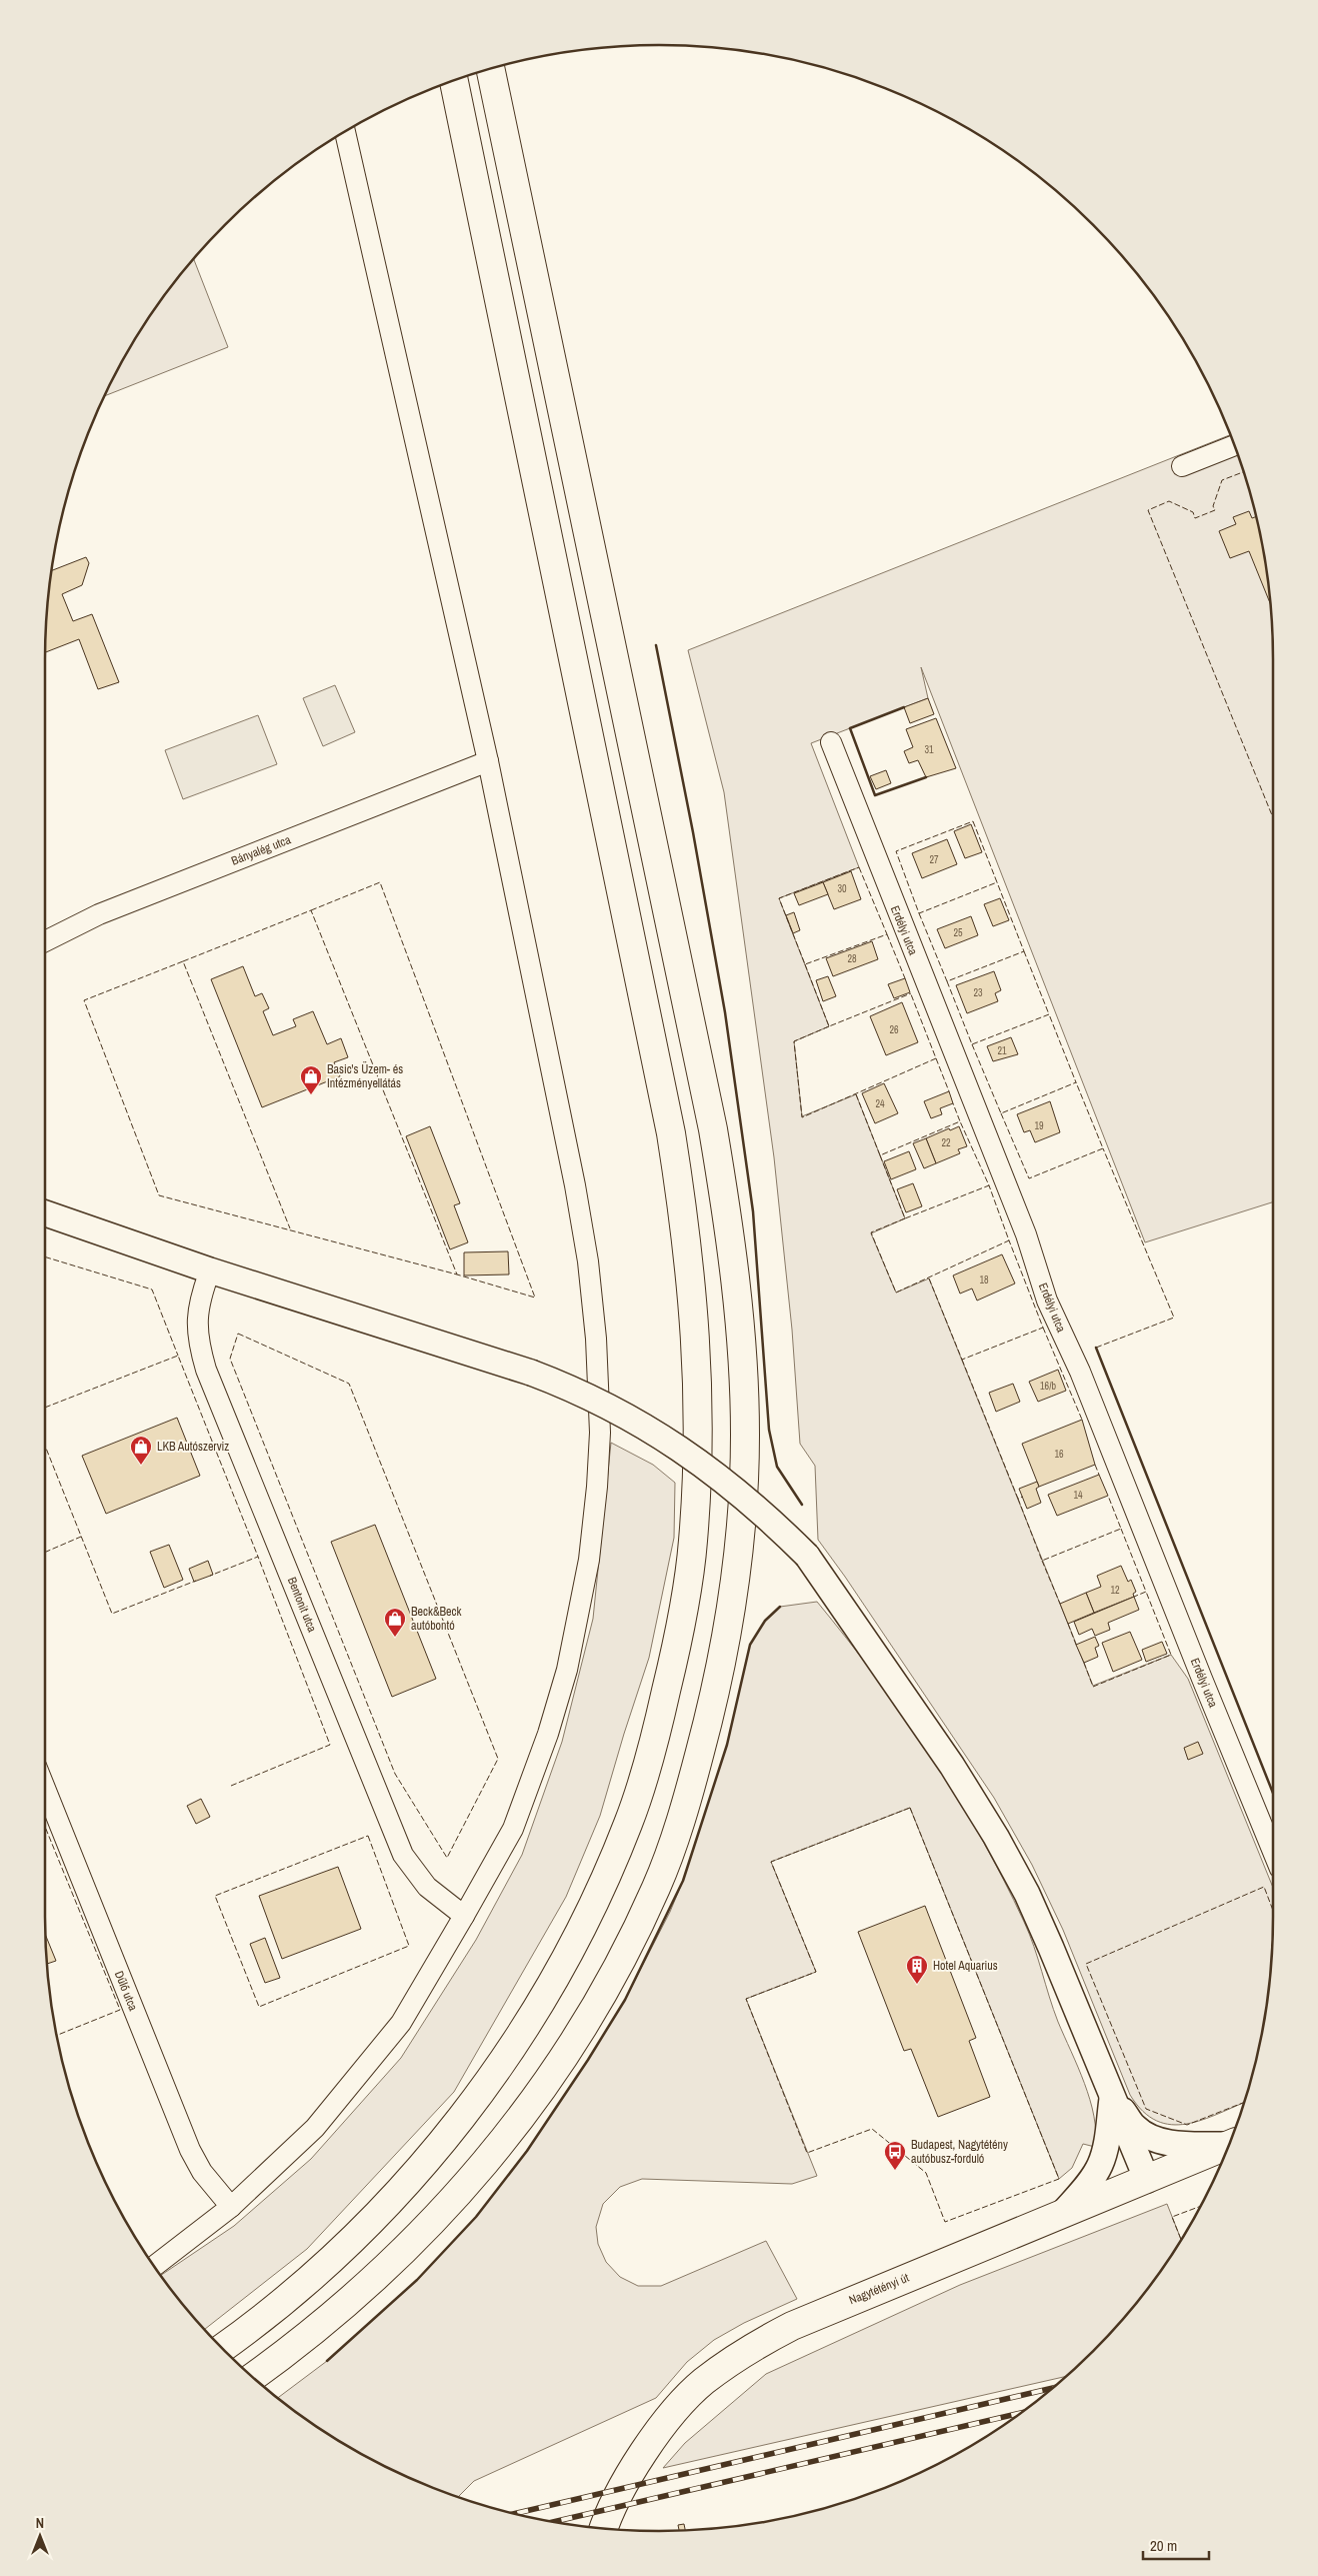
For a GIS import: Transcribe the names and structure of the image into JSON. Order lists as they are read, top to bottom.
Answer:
{
  "streets": {
    "main road": ["Nagytétényi út"],
    "street": [
      "Bányalég utca",
      "Erdélyi utca",
      "Bentonit utca",
      "Dűlő utca"
    ]
  },
  "places": {
    "shop": ["Basic's Üzem- és Intézményellátás", "LKB Autószerviz", "Beck&Beck autóbontó"],
    "building": ["Hotel Aquarius"],
    "bus stop": ["Budapest, Nagytétény autóbusz-forduló"]
  },
  "house_numbers": [
    "31",
    "27",
    "30",
    "25",
    "28",
    "23",
    "26",
    "21",
    "24",
    "19",
    "22",
    "18",
    "16/b",
    "16",
    "14",
    "12"
  ],
  "scale_bar": "20 m",
  "north": "top"
}
